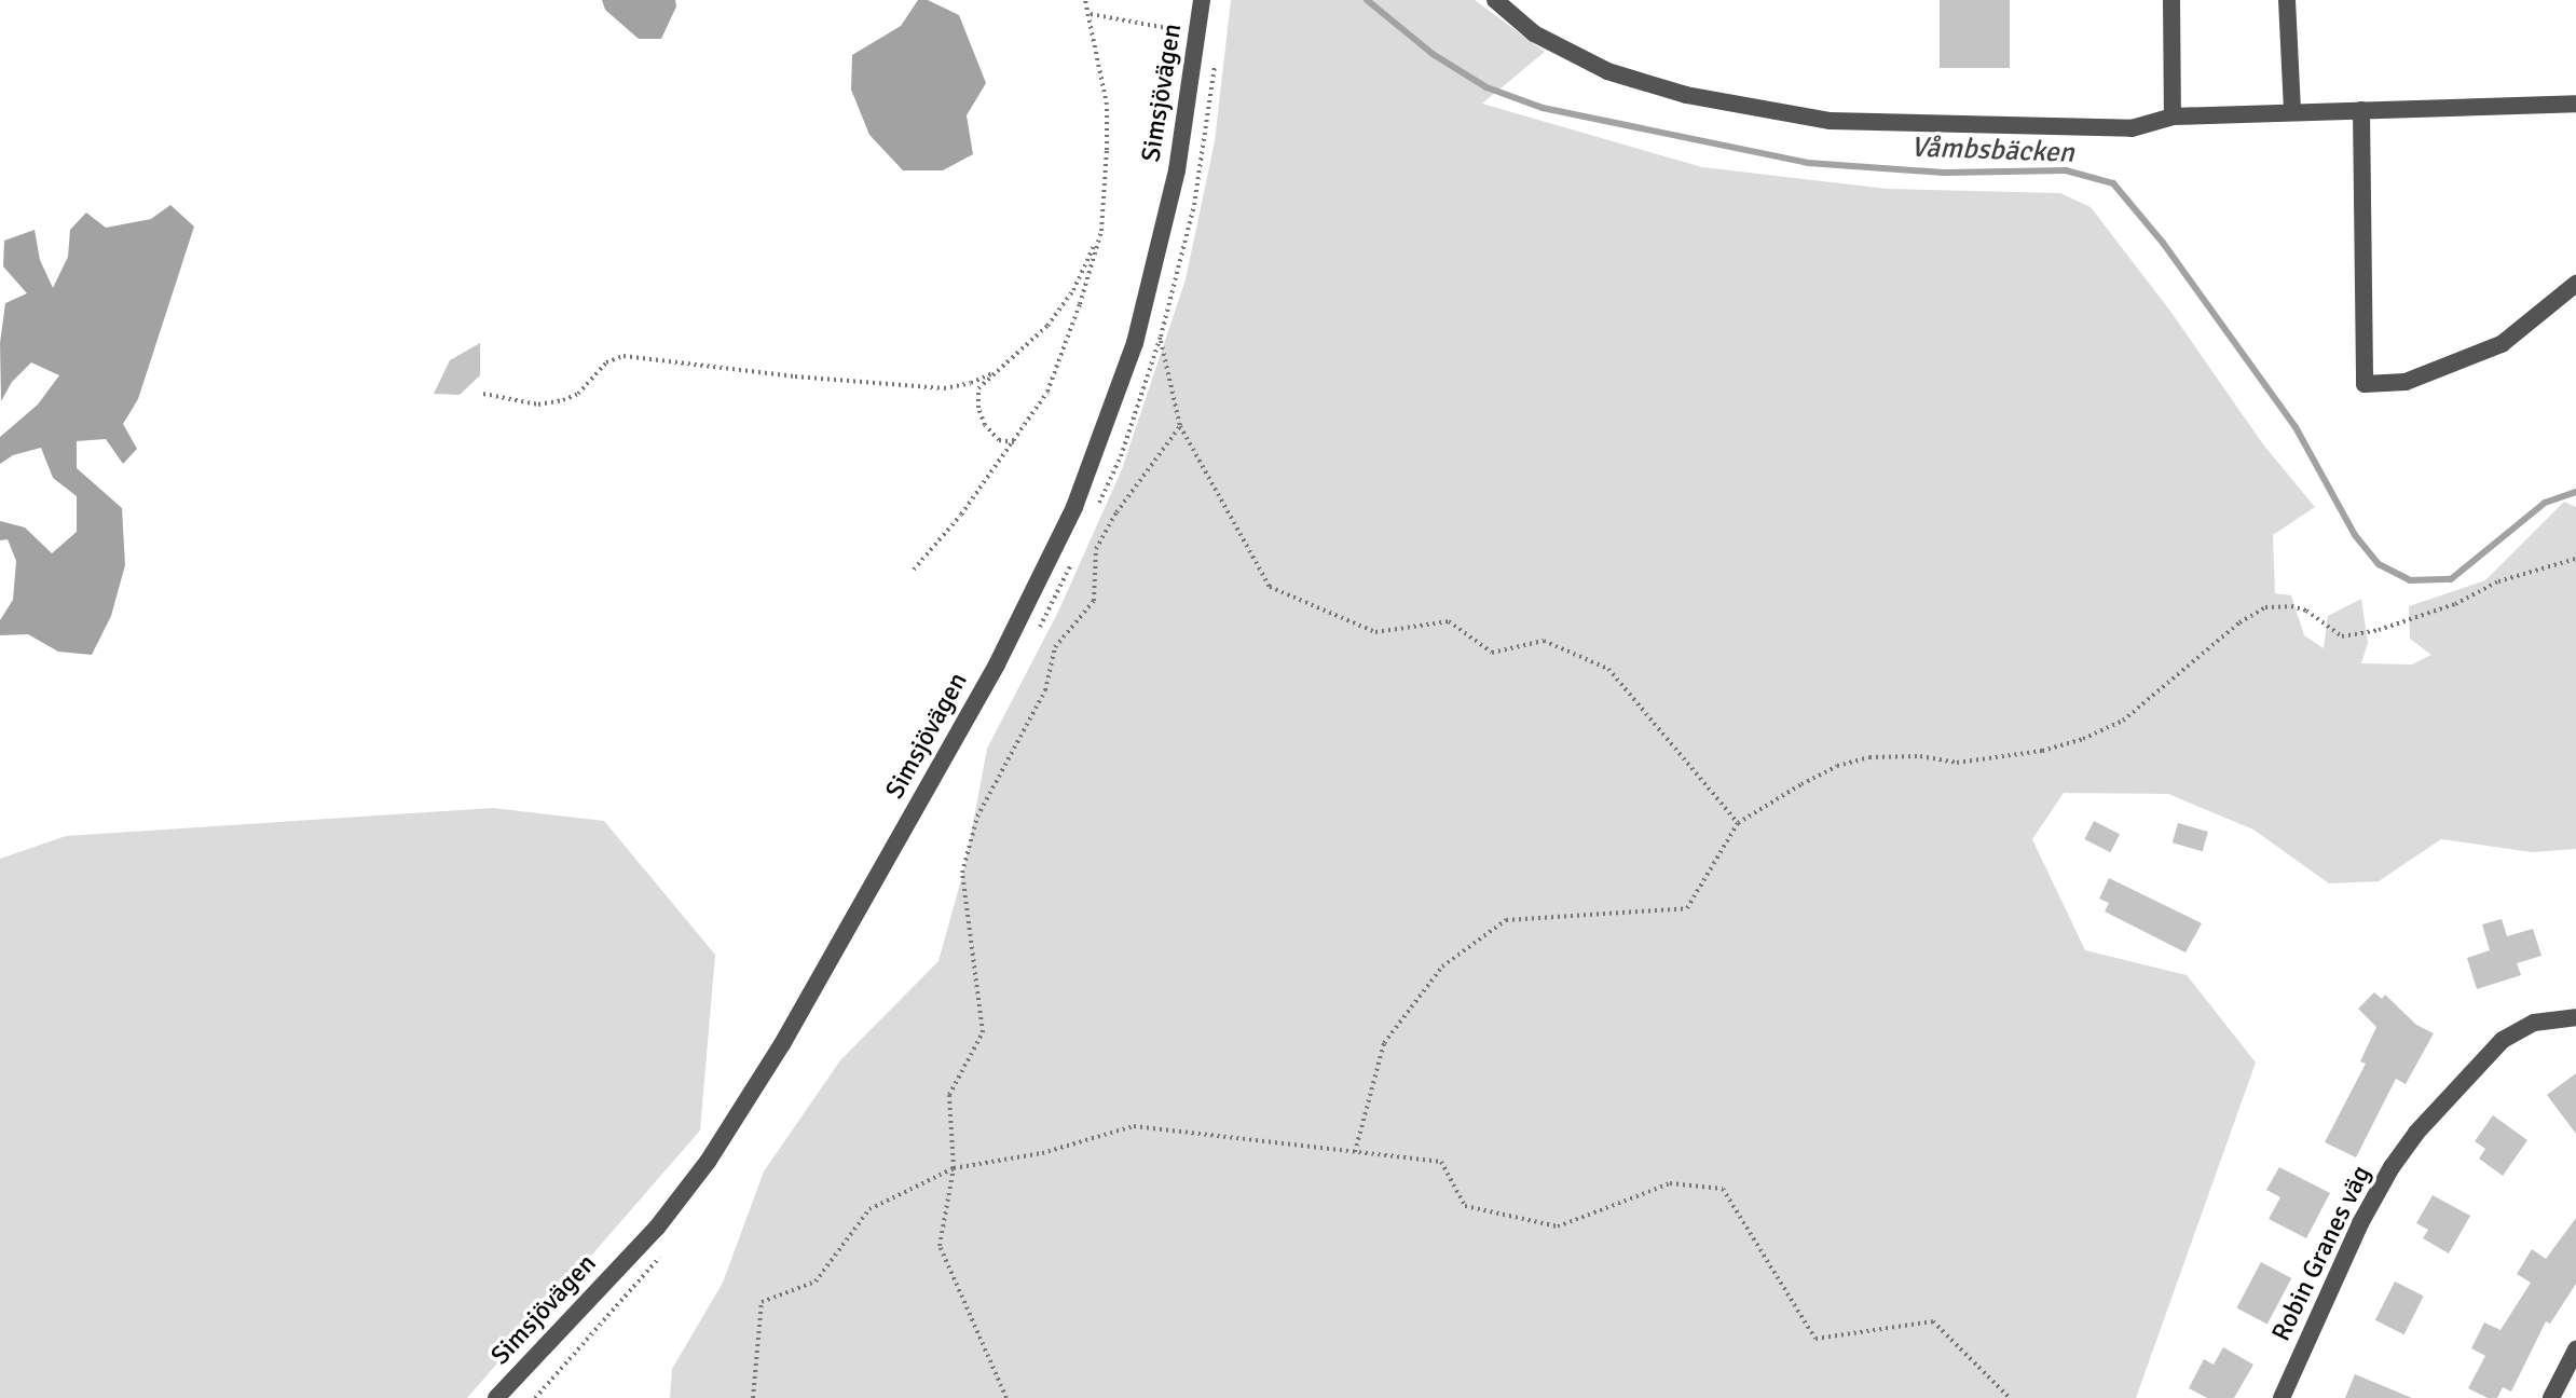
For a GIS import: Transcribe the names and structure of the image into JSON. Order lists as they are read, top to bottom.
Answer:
{
  "streets": {
    "street": ["Simsjövägen", "Robin Granes väg"]
  },
  "water": ["Våmbsbäcken"]
}
